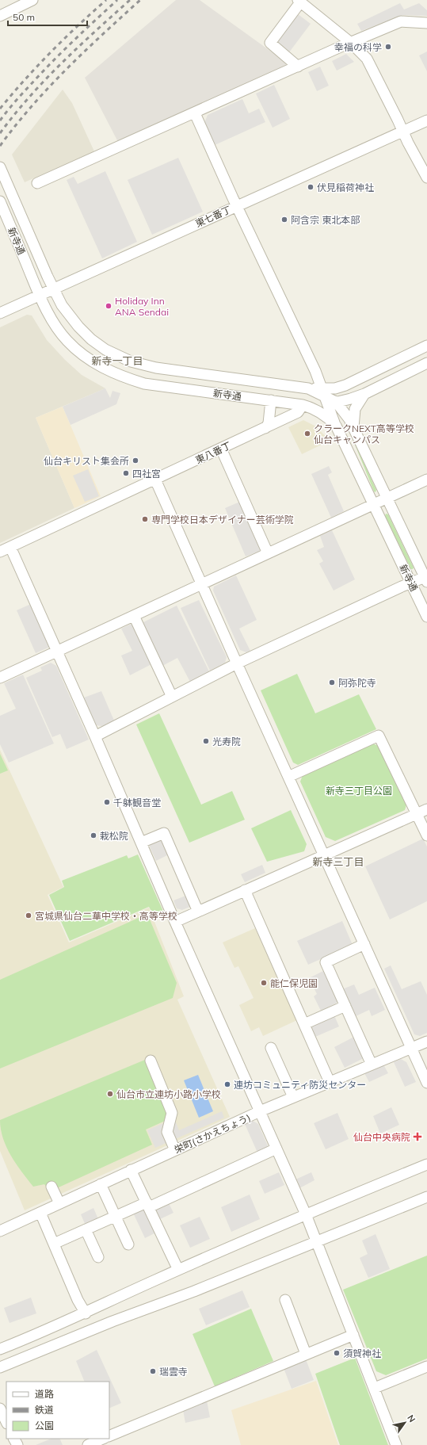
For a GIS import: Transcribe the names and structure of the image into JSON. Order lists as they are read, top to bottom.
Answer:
{
  "streets": {
    "street": [
      "東七番丁",
      "新寺通",
      "東八番丁",
      "栄町(さかえちょう)"
    ]
  },
  "crossings": [
    ["東七番丁", "新寺通"],
    ["新寺通", "東八番丁"]
  ],
  "districts": ["新寺一丁目", "新寺三丁目"],
  "parks": ["新寺三丁目公園"],
  "places": {
    "other": [
      "幸福の科学",
      "伏見稲荷神社",
      "阿含宗 東北本部",
      "Holiday Inn ANA Sendai",
      "クラークNEXT高等学校 仙台キャンパス",
      "仙台キリスト集会所",
      "四社宮",
      "専門学校日本デザイナー芸術学院",
      "阿弥陀寺",
      "光寿院",
      "千躰観音堂",
      "栽松院",
      "宮城県仙台二華中学校・高等学校",
      "能仁保児園",
      "連坊コミュニティ防災センター",
      "仙台市立連坊小路小学校",
      "須賀神社",
      "瑞雲寺"
    ],
    "health": ["仙台中央病院"]
  },
  "legend": ["道路", "鉄道", "公園"],
  "scale_bar": "50 m",
  "north": "top right"
}
